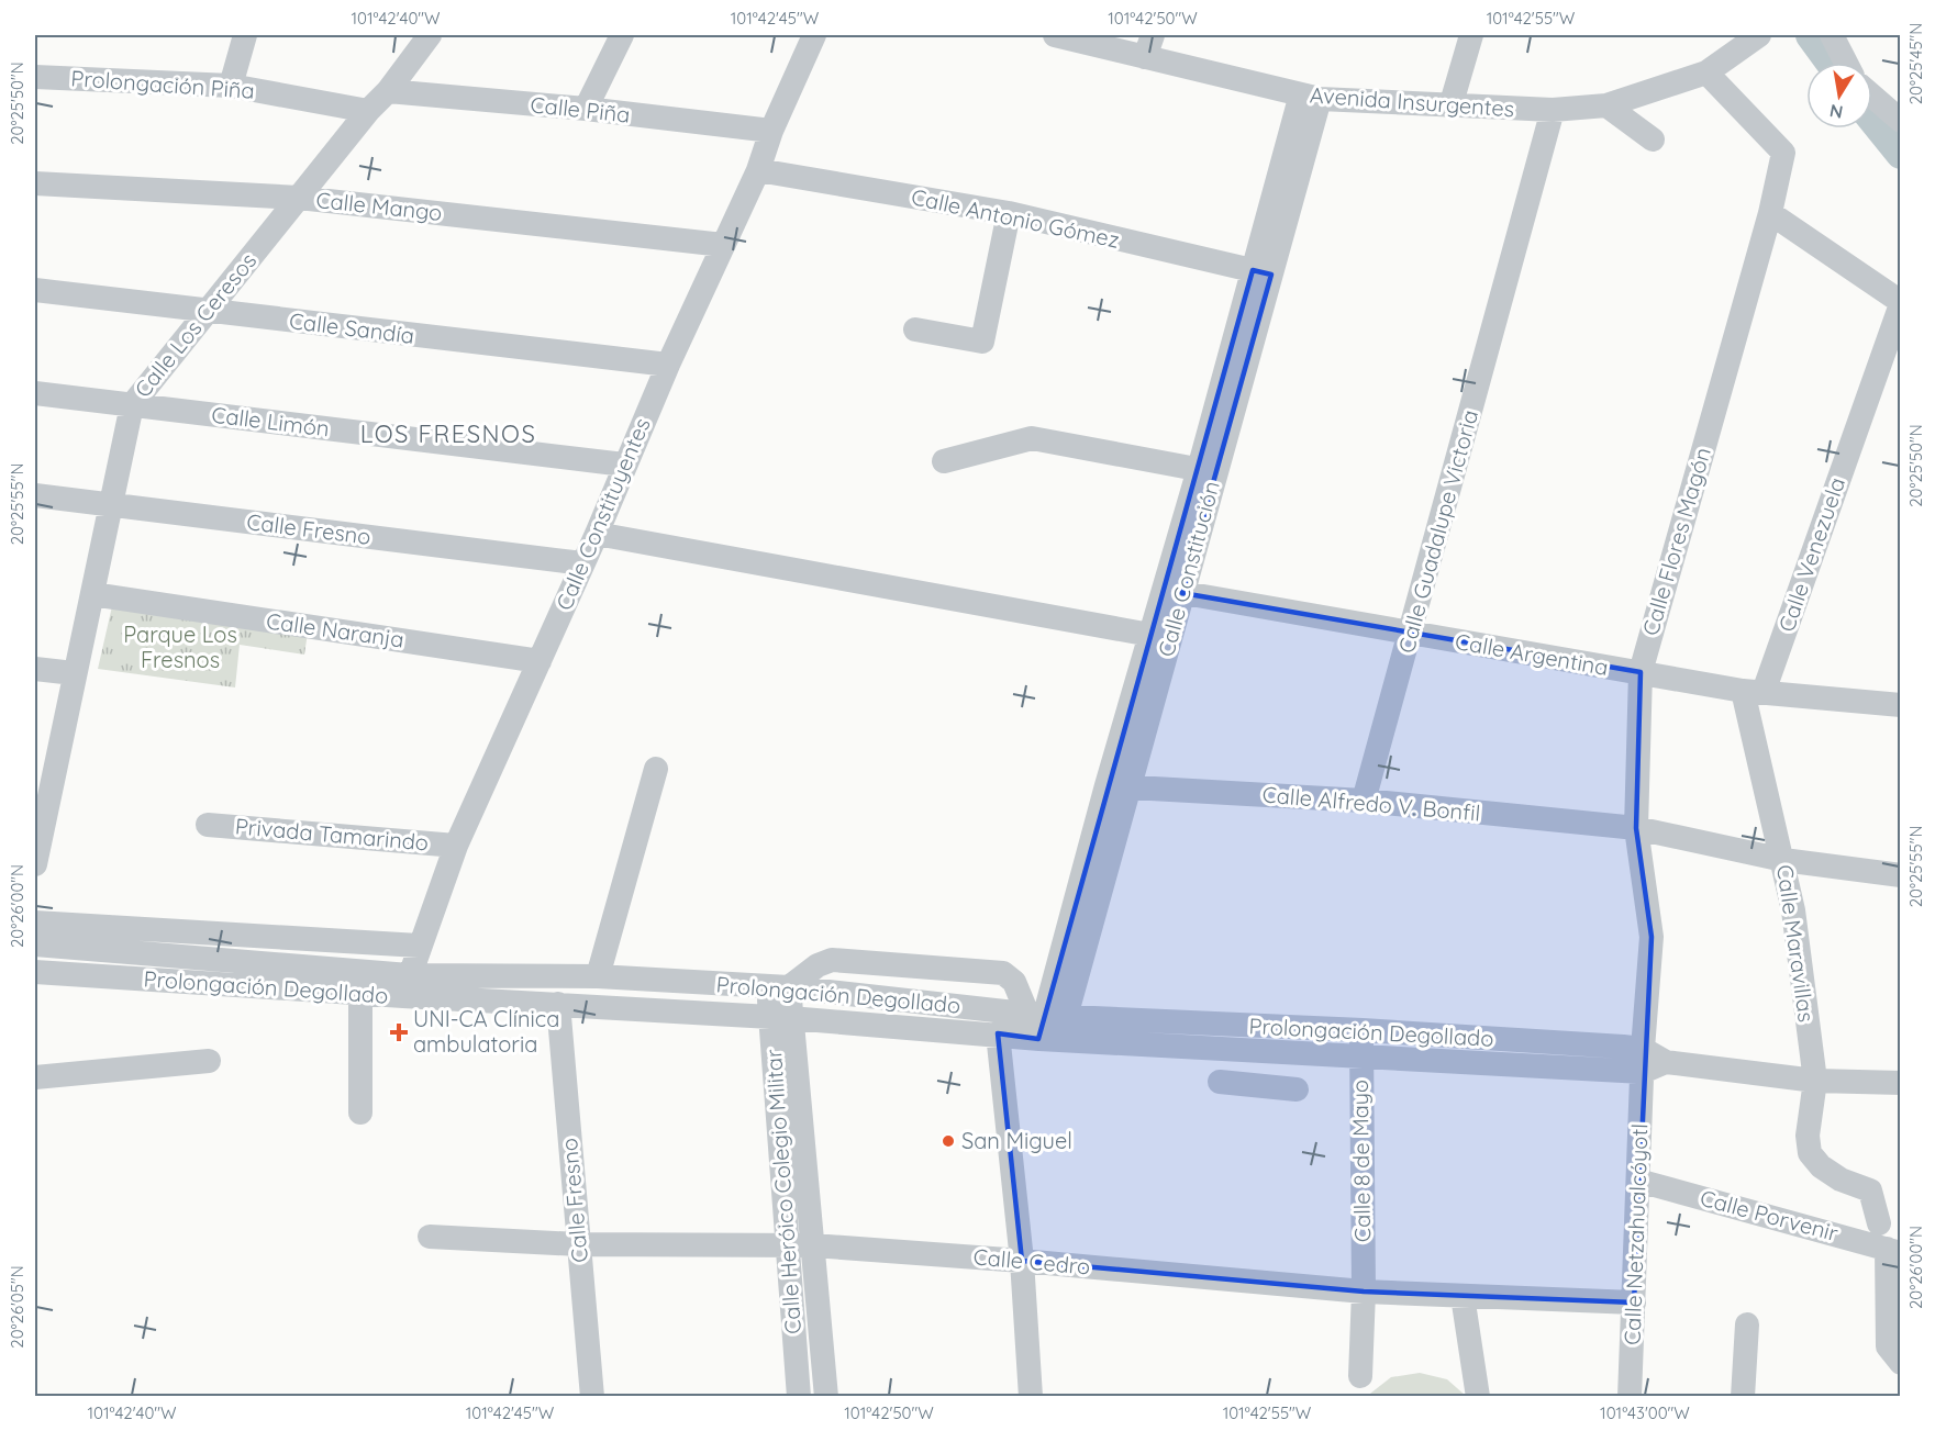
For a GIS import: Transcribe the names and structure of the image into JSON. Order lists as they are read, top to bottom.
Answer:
{
  "streets": {
    "street": [
      "Prolongación Piña",
      "Avenida Insurgentes",
      "Calle Piña",
      "Calle Mango",
      "Calle Antonio Gómez",
      "Calle Los Ceresos",
      "Calle Sandía",
      "Calle Limón",
      "Calle Constituyentes",
      "Calle Fresno",
      "Calle Guadalupe Victoria",
      "Calle Flores Magón",
      "Calle Venezuela",
      "Calle Constitución",
      "Calle Naranja",
      "Calle Argentina",
      "Calle Alfredo V. Bonfil",
      "Privada Tamarindo",
      "Calle Maravillas",
      "Prolongación Degollado",
      "Calle 8 de Mayo",
      "Calle Heróico Colegio Militar",
      "Calle Porvenir",
      "Calle Netzahualcóyotl",
      "Calle Cedro"
    ]
  },
  "crossings": [
    ["Prolongación Piña", "Calle Los Ceresos"],
    ["Avenida Insurgentes", "Calle Guadalupe Victoria"],
    ["Avenida Insurgentes", "Calle Flores Magón"],
    ["Avenida Insurgentes", "Calle Constitución"],
    ["Calle Piña", "Calle Los Ceresos"],
    ["Calle Piña", "Calle Constituyentes"],
    ["Calle Mango", "Calle Los Ceresos"],
    ["Calle Mango", "Calle Constituyentes"],
    ["Calle Antonio Gómez", "Calle Constituyentes"],
    ["Calle Antonio Gómez", "Calle Constitución"],
    ["Calle Los Ceresos", "Calle Sandía"],
    ["Calle Los Ceresos", "Calle Limón"],
    ["Calle Los Ceresos", "Calle Fresno"],
    ["Calle Los Ceresos", "Calle Naranja"],
    ["Calle Sandía", "Calle Constituyentes"],
    ["Calle Limón", "Calle Constituyentes"],
    ["Calle Constituyentes", "Calle Fresno"],
    ["Calle Constituyentes", "Calle Constitución"],
    ["Calle Constituyentes", "Calle Naranja"],
    ["Calle Constituyentes", "Privada Tamarindo"],
    ["Calle Constituyentes", "Prolongación Degollado"],
    ["Calle Fresno", "Prolongación Degollado"],
    ["Calle Fresno", "Calle Cedro"],
    ["Calle Guadalupe Victoria", "Calle Argentina"],
    ["Calle Guadalupe Victoria", "Calle Alfredo V. Bonfil"],
    ["Calle Flores Magón", "Calle Argentina"],
    ["Calle Flores Magón", "Calle Alfredo V. Bonfil"],
    ["Calle Flores Magón", "Prolongación Degollado"],
    ["Calle Flores Magón", "Calle Netzahualcóyotl"],
    ["Calle Venezuela", "Calle Argentina"],
    ["Calle Venezuela", "Calle Maravillas"],
    ["Calle Constitución", "Calle Argentina"],
    ["Calle Constitución", "Calle Alfredo V. Bonfil"],
    ["Calle Constitución", "Prolongación Degollado"],
    ["Calle Argentina", "Calle Maravillas"],
    ["Calle Alfredo V. Bonfil", "Calle Maravillas"],
    ["Prolongación Degollado", "Calle 8 de Mayo"],
    ["Prolongación Degollado", "Calle Heróico Colegio Militar"],
    ["Prolongación Degollado", "Calle Netzahualcóyotl"],
    ["Calle 8 de Mayo", "Calle Cedro"],
    ["Calle Heróico Colegio Militar", "Calle Cedro"],
    ["Calle Porvenir", "Calle Netzahualcóyotl"],
    ["Calle Netzahualcóyotl", "Calle Cedro"]
  ],
  "districts": ["LOS FRESNOS"],
  "parks": ["Parque Los Fresnos"],
  "places": {
    "health": ["UNI-CA Clínica ambulatoria"],
    "other": ["San Miguel"]
  },
  "north": "bottom",
  "coordinates": [
    "101°42'40\"W",
    "101°42'45\"W",
    "101°42'50\"W",
    "101°42'55\"W",
    "20°25'45\"N",
    "20°25'50\"N",
    "20°25'55\"N",
    "20°26'00\"N",
    "20°26'05\"N",
    "101°43'00\"W"
  ]
}
